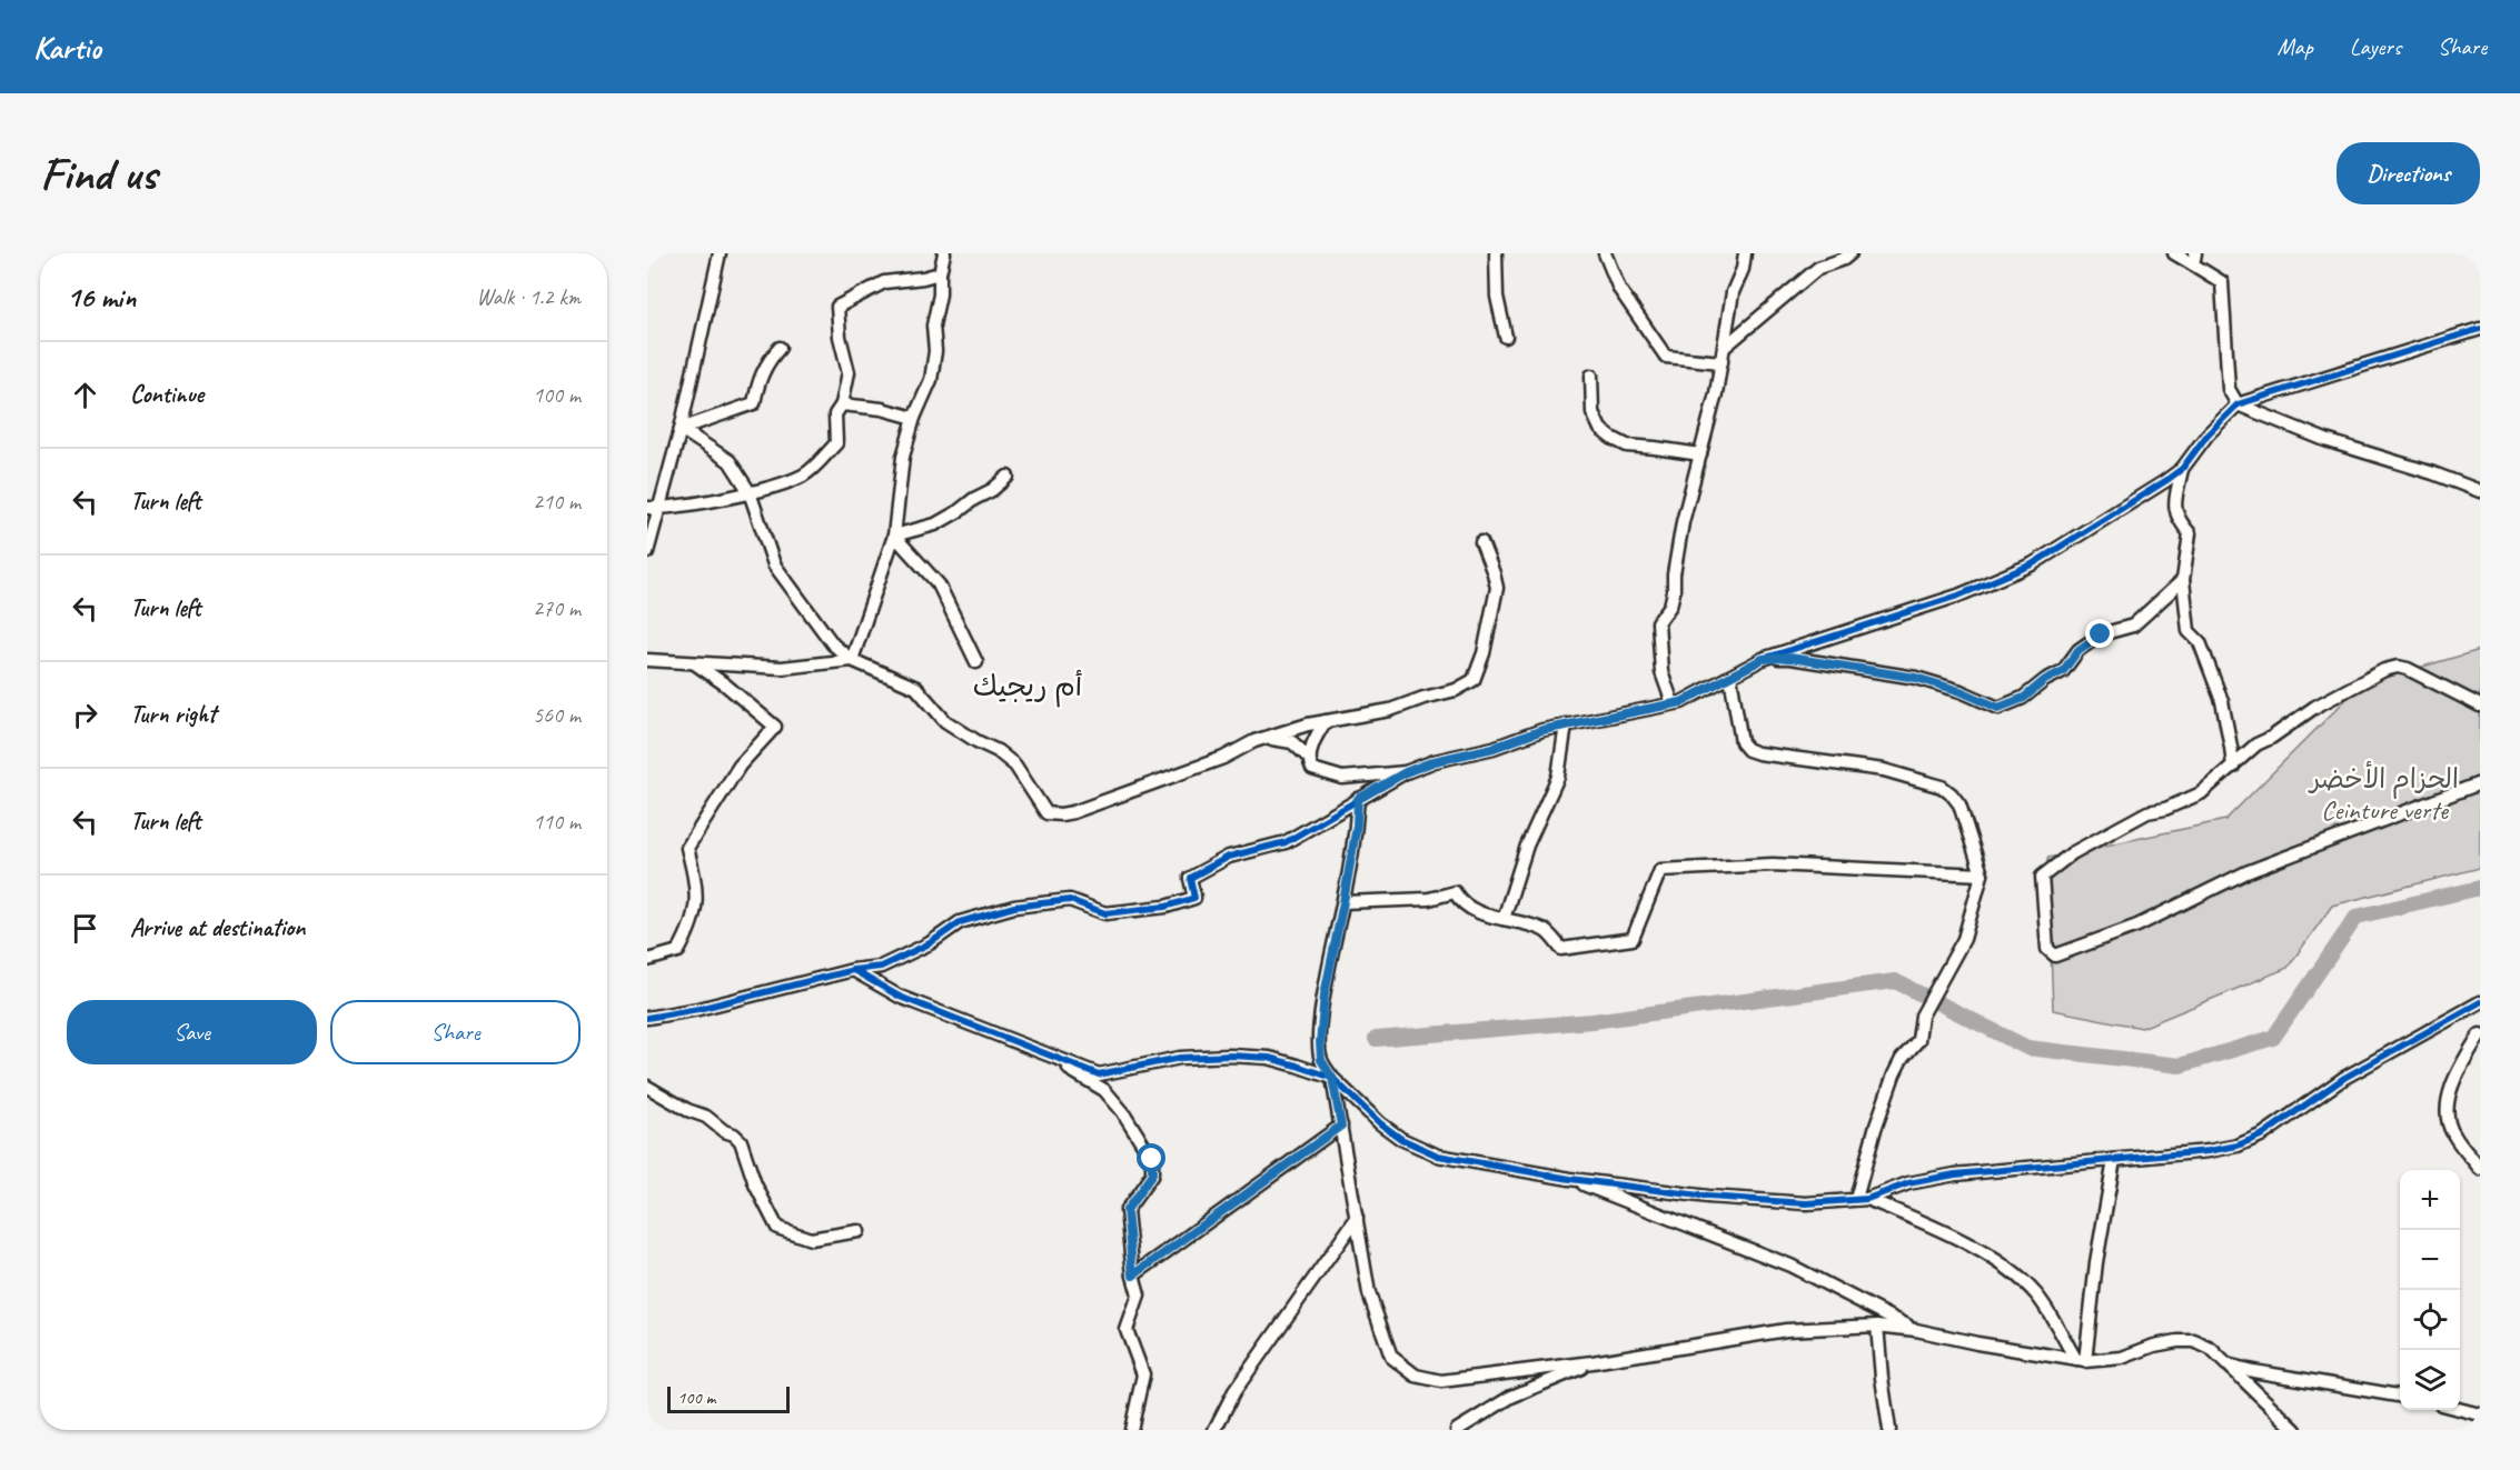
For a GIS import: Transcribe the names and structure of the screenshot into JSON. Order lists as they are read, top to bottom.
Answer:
{
  "districts": ["أم ريجيك"],
  "parks": ["الحزام الأخضر Ceinture verte"],
  "scale_bar": "100 m",
  "page": {
    "header": "Kartio",
    "nav": ["Map", "Layers", "Share"],
    "buttons": [
      "Directions",
      ["Save", "Share"]
    ],
    "title": "Find us",
    "heading": ["16 min", "Walk · 1.2 km"],
    "list": [
      ["Continue", "100 m"],
      ["Turn left", "210 m"],
      ["Turn left", "270 m"],
      ["Turn right", "560 m"],
      ["Turn left", "110 m"],
      "Arrive at destination"
    ],
    "map_buttons": ["+", "−"],
    "scale": "100 m"
  }
}
